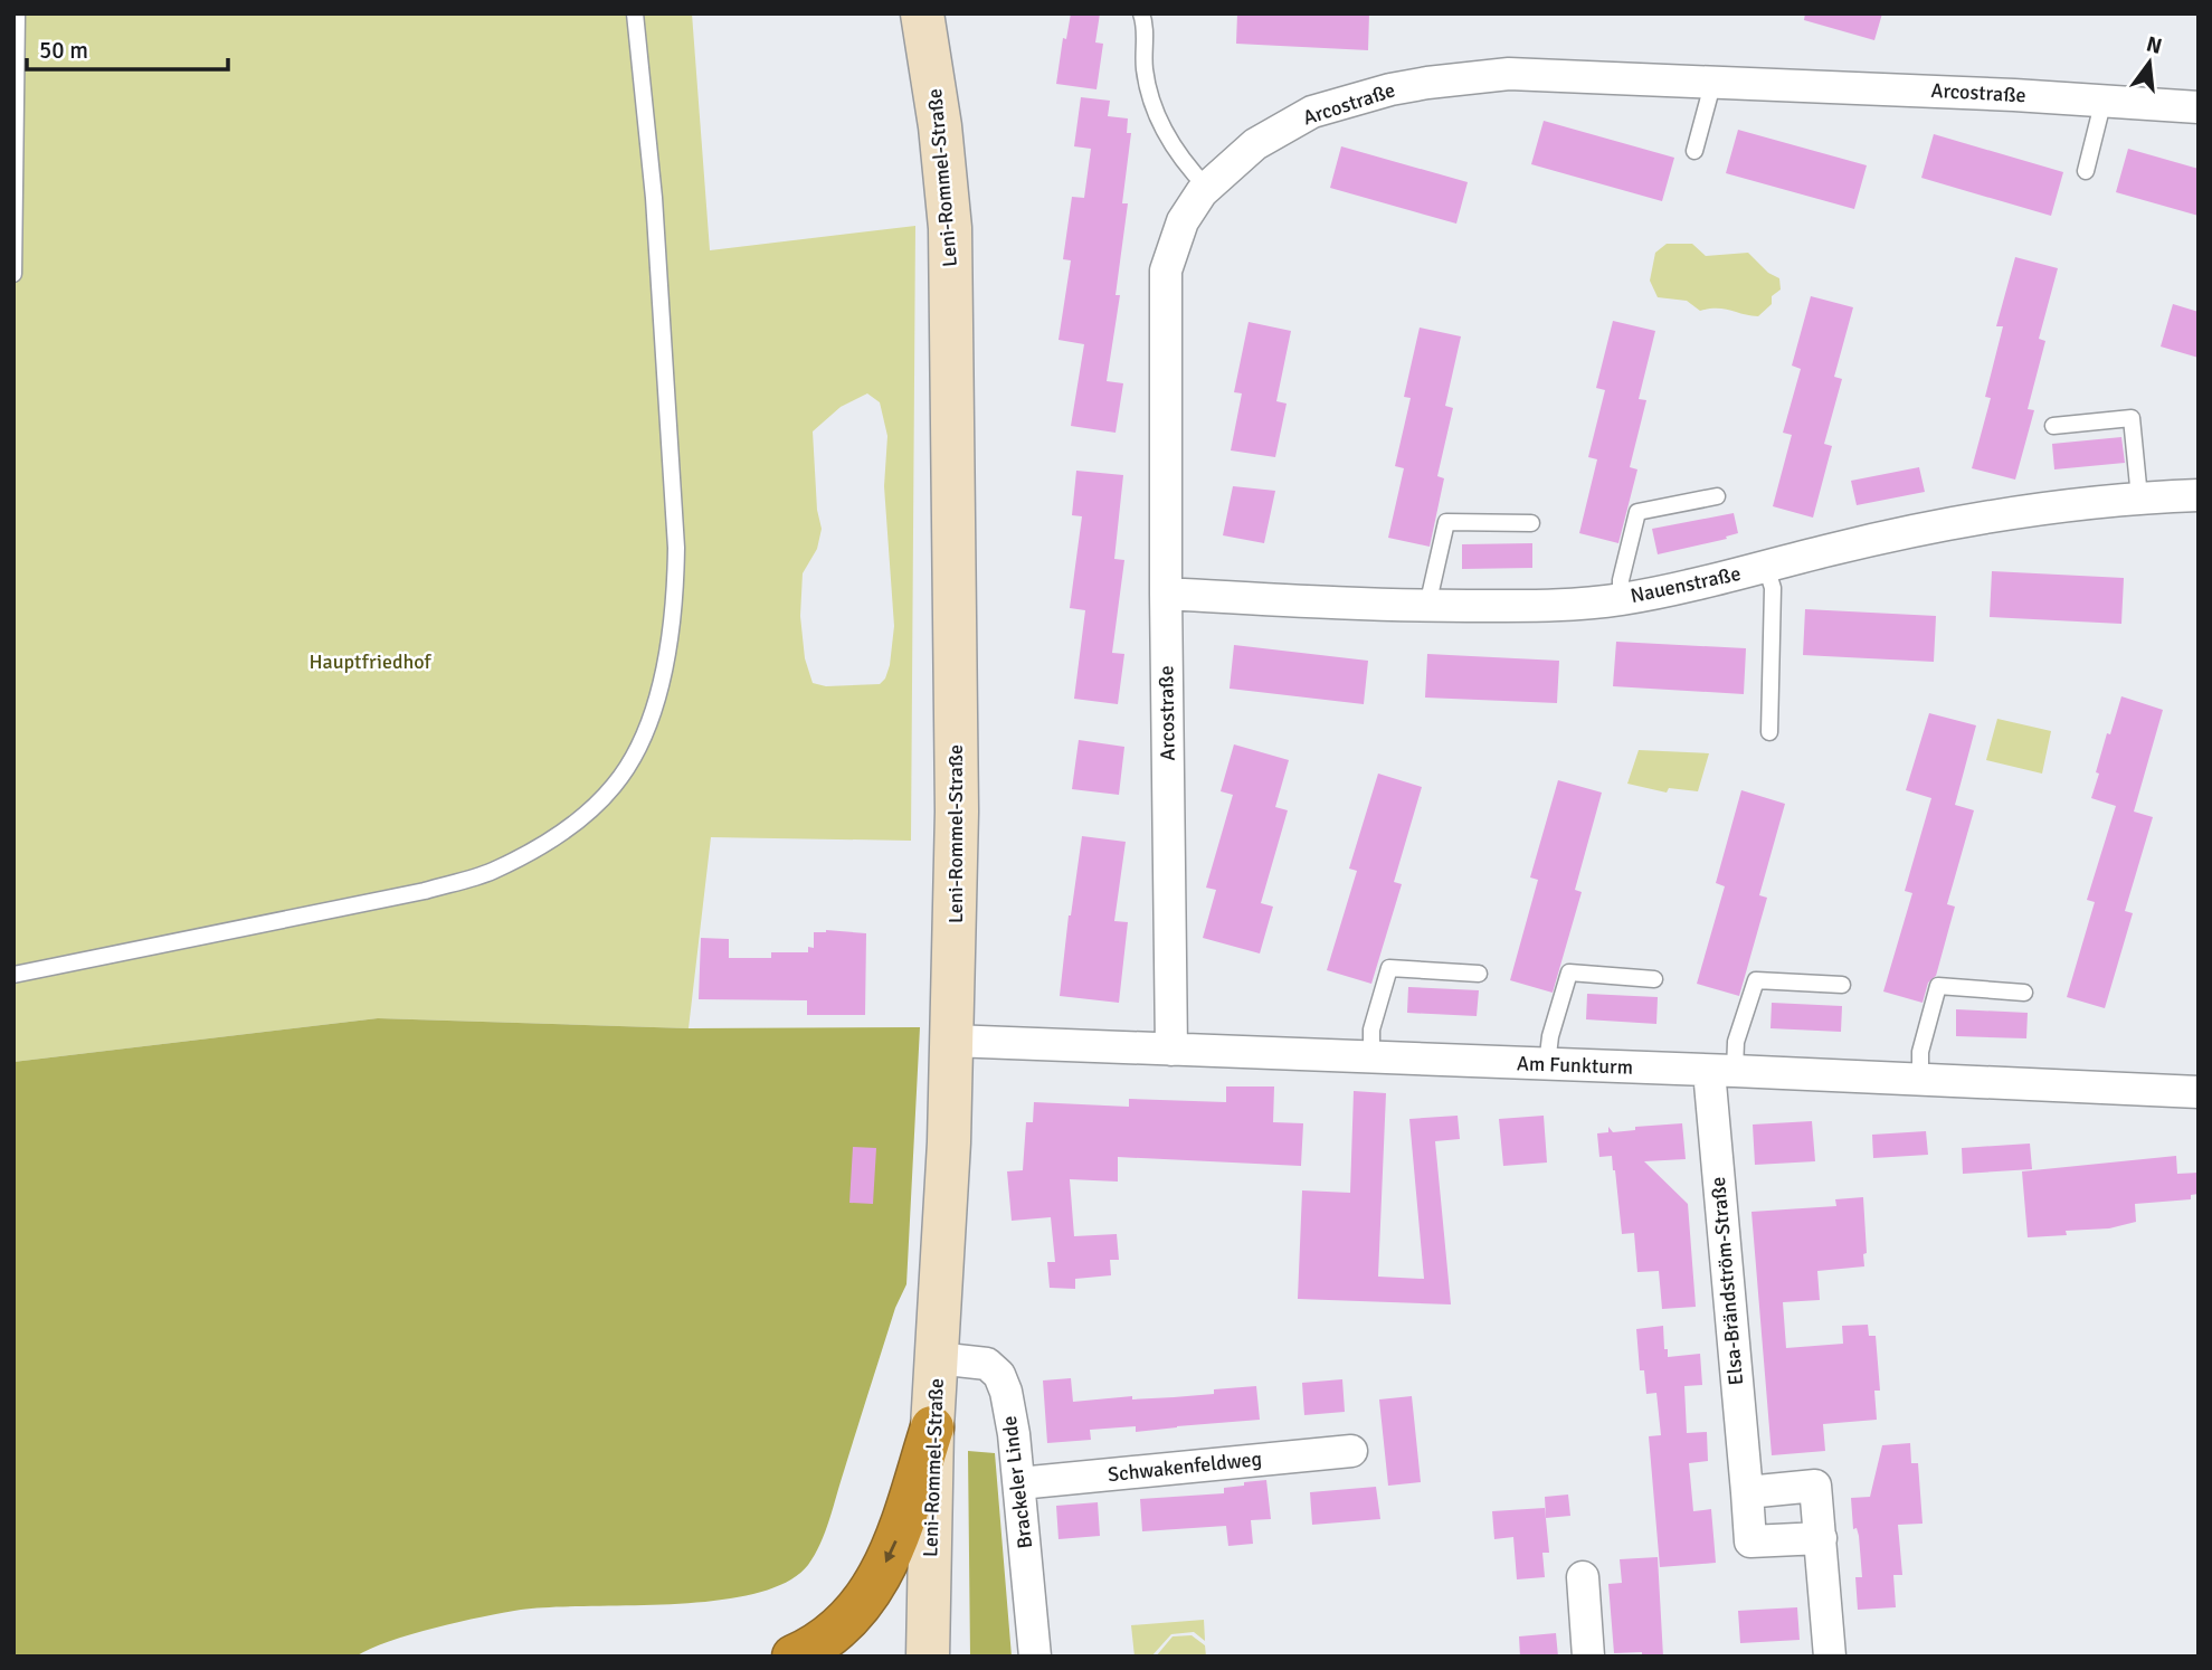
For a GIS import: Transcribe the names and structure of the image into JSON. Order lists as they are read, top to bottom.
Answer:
{
  "streets": {
    "main road": ["Leni-Rommel-Straße"],
    "street": [
      "Arcostraße",
      "Nauenstraße",
      "Am Funkturm",
      "Elsa-Brändström-Straße",
      "Schwakenfeldweg",
      "Brackeler Linde"
    ]
  },
  "crossings": [
    ["Arcostraße", "Nauenstraße"],
    ["Arcostraße", "Am Funkturm"],
    ["Leni-Rommel-Straße", "Am Funkturm"],
    ["Leni-Rommel-Straße", "Brackeler Linde"],
    ["Am Funkturm", "Elsa-Brändström-Straße"],
    ["Schwakenfeldweg", "Brackeler Linde"]
  ],
  "parks": ["Hauptfriedhof"],
  "scale_bar": "50 m",
  "north": "top"
}
